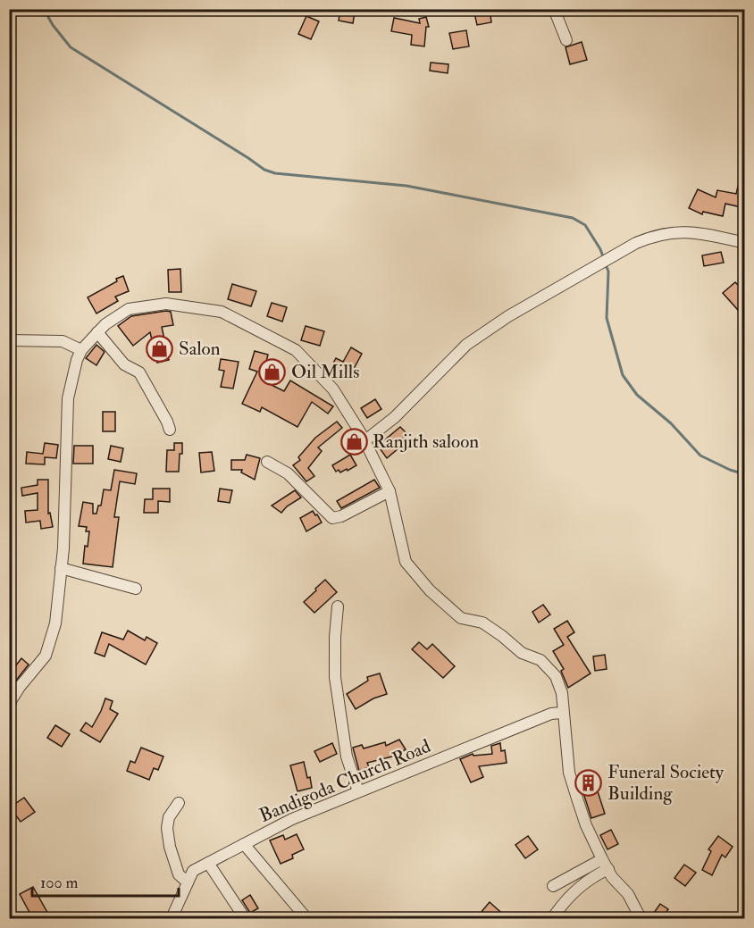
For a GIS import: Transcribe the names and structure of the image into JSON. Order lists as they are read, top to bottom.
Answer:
{
  "streets": {
    "street": ["Bandigoda Church Road"]
  },
  "places": {
    "shop": ["Salon", "Oil Mills", "Ranjith saloon"],
    "building": ["Funeral Society Building"]
  },
  "scale_bar": "100 m"
}
